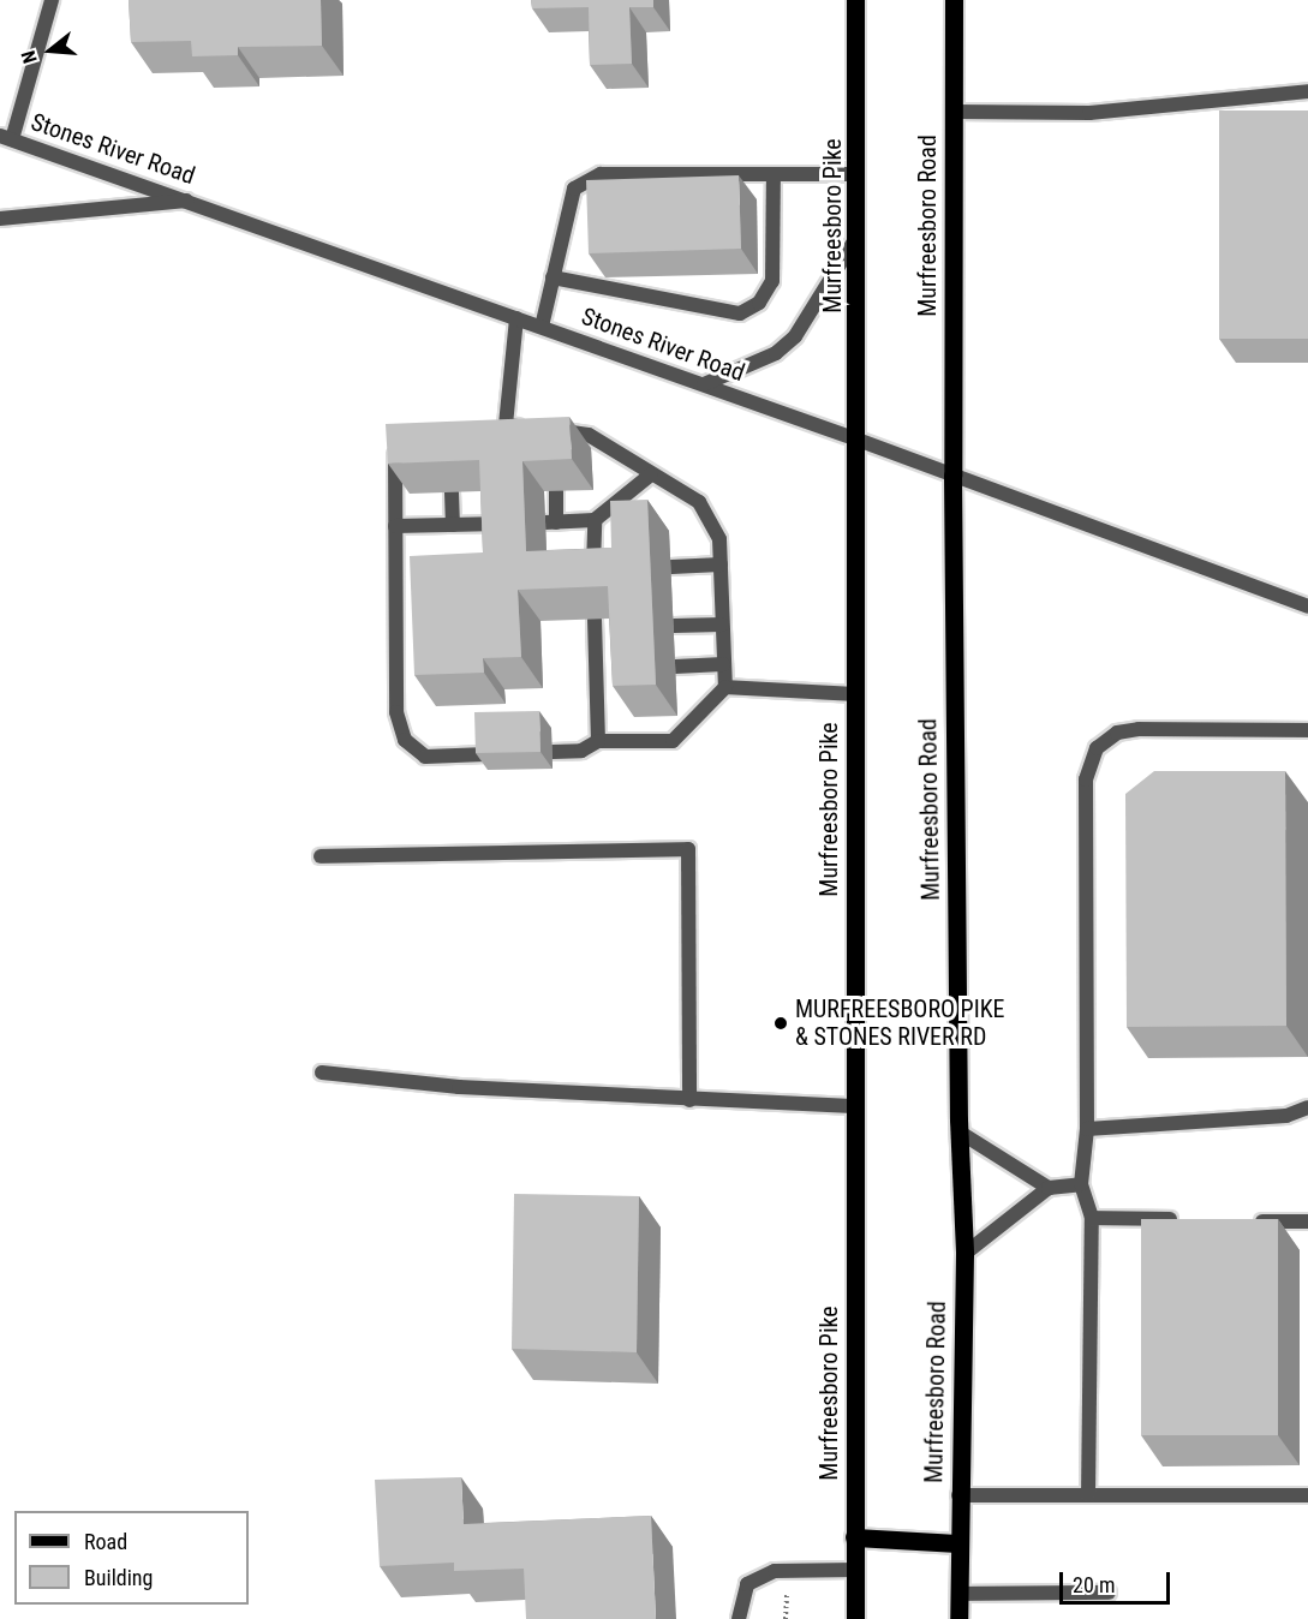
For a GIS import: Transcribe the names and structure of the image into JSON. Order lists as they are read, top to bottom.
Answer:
{
  "streets": {
    "main road": ["Murfreesboro Pike", "Murfreesboro Road"],
    "street": ["Stones River Road"]
  },
  "crossings": [
    ["Stones River Road", "Murfreesboro Pike"],
    ["Stones River Road", "Murfreesboro Road"]
  ],
  "places": ["MURFREESBORO PIKE & STONES RIVER RD"],
  "legend": ["Road", "Building"],
  "scale_bar": "20 m",
  "north": "left"
}
